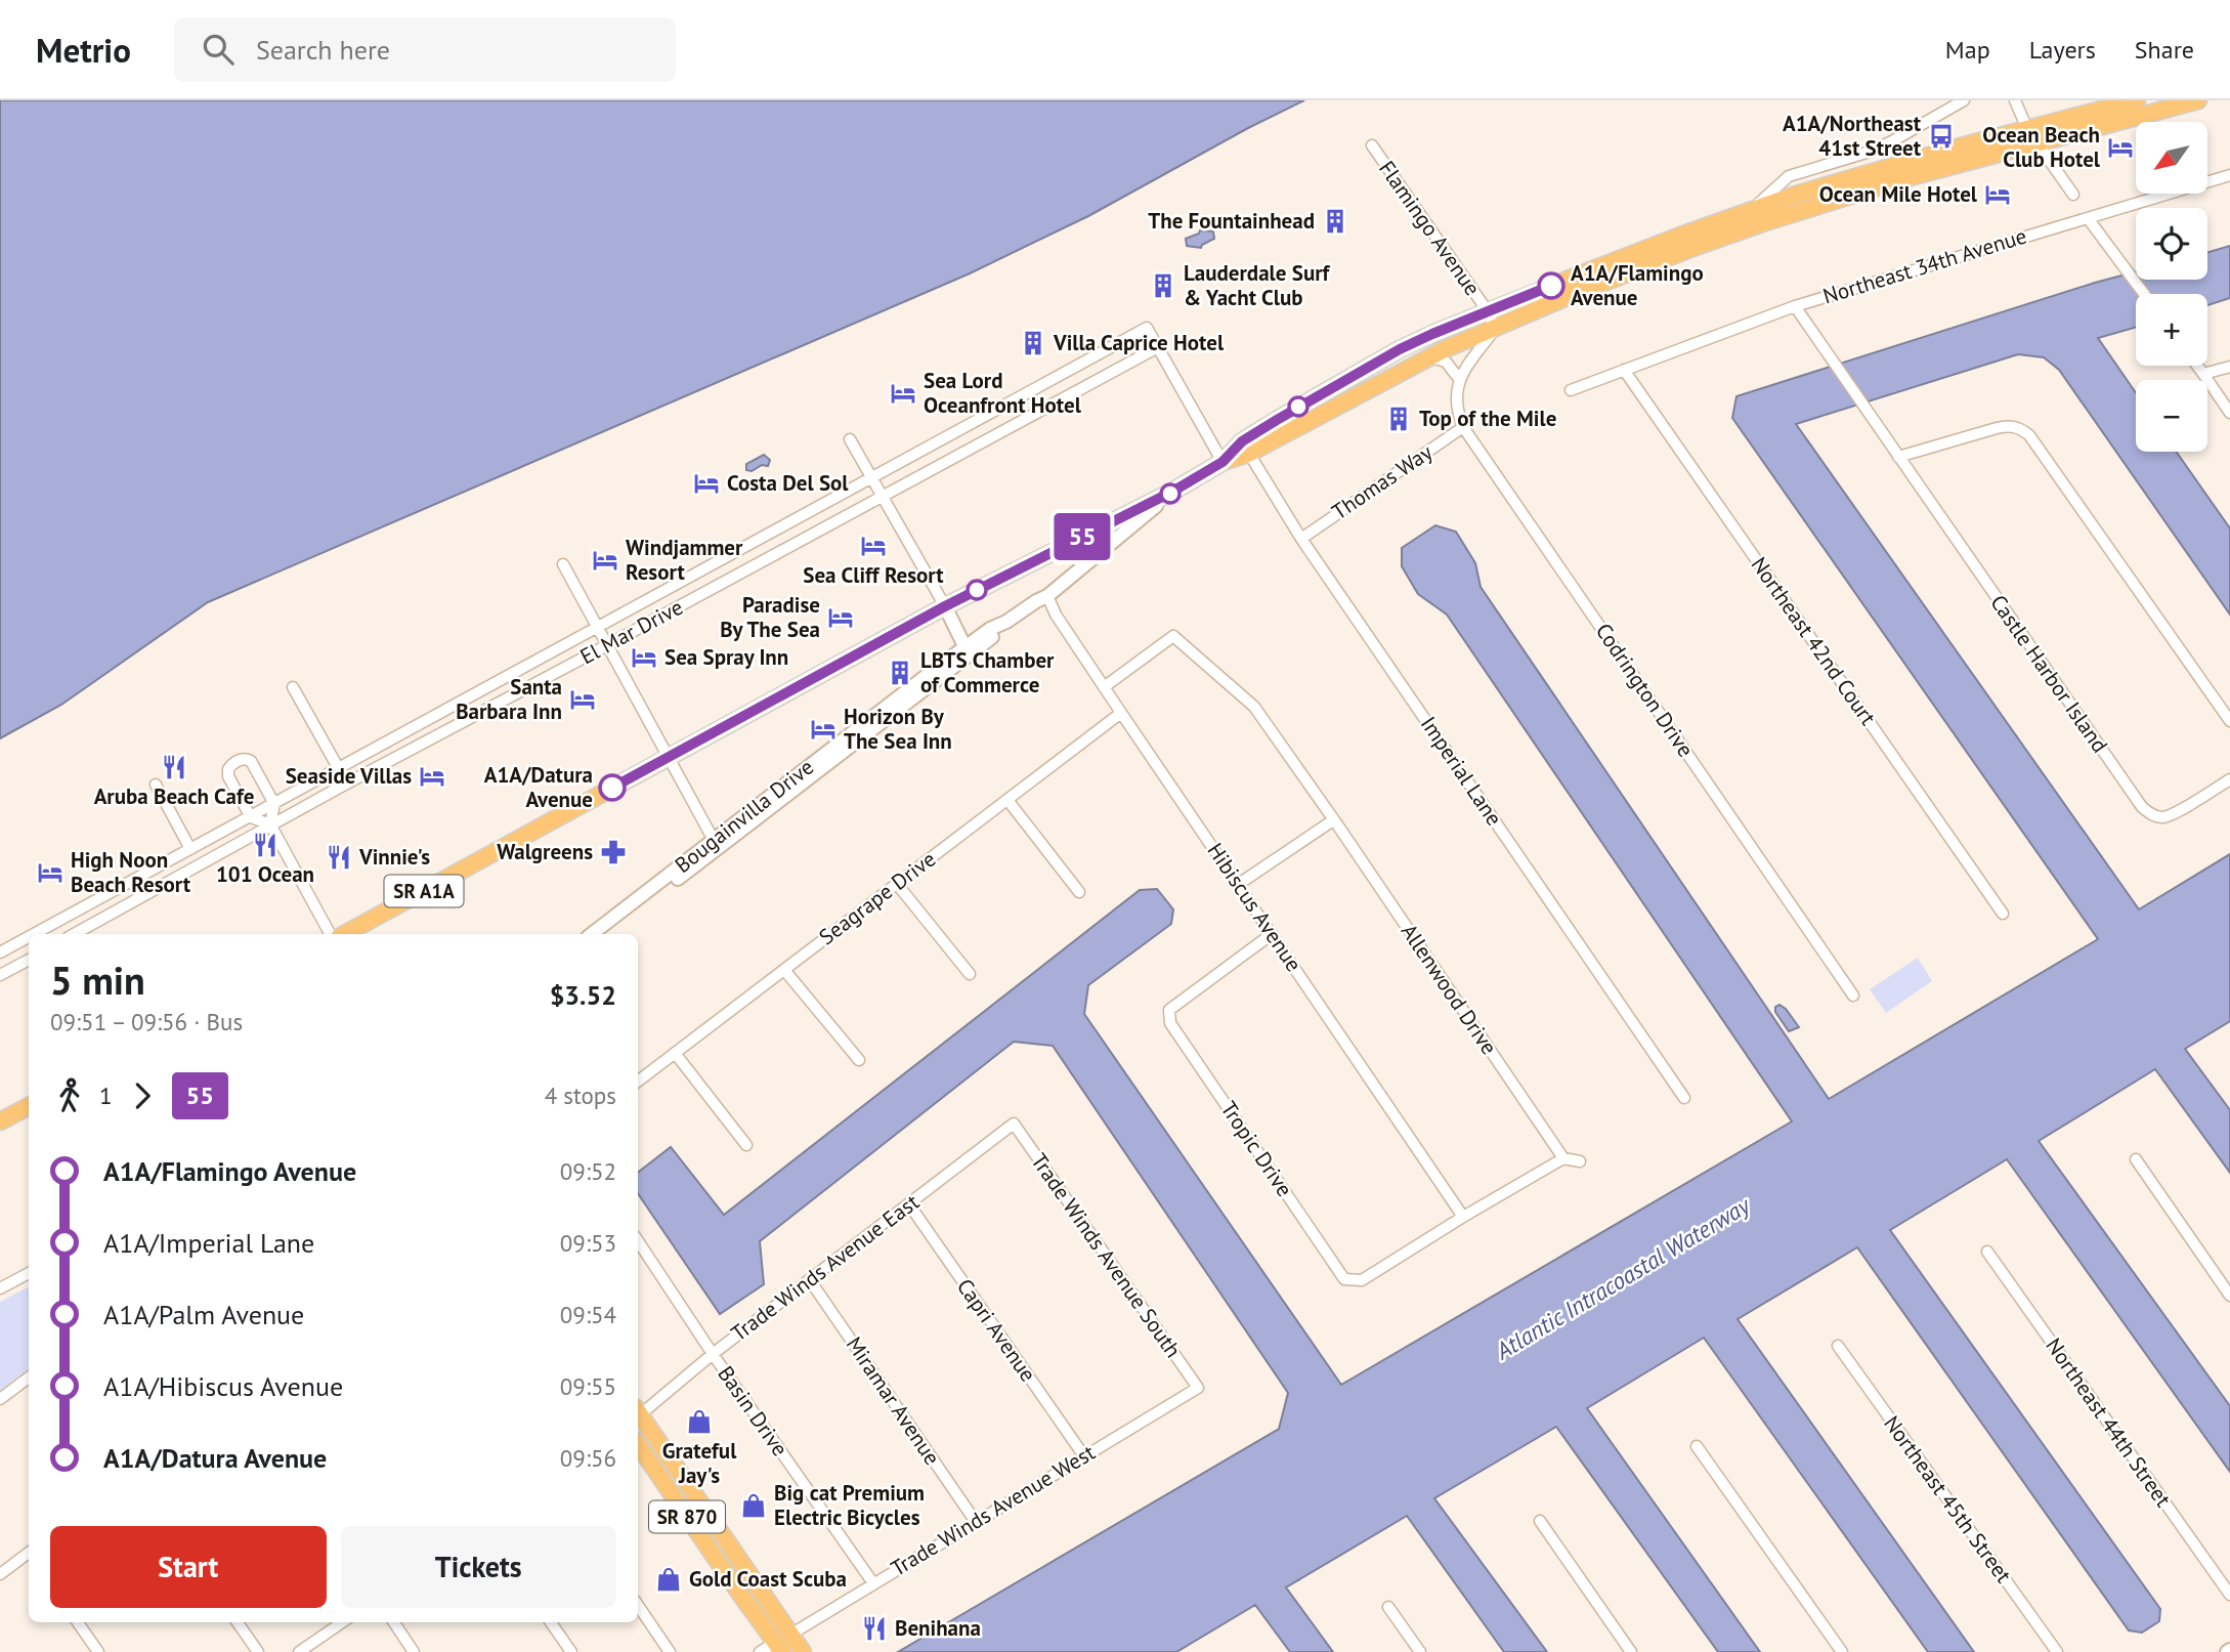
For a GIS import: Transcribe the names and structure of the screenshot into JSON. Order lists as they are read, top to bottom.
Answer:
{
  "streets": {
    "main road": ["SR A1A", "SR 870"],
    "street": [
      "Flamingo Avenue",
      "Northeast 34th Avenue",
      "Thomas Way",
      "El Mar Drive",
      "Northeast 42nd Court",
      "Castle Harbor Island",
      "Codrington Drive",
      "Imperial Lane",
      "Bougainvilla Drive",
      "Seagrape Drive",
      "Hibiscus Avenue",
      "Allenwood Drive",
      "Tropic Drive",
      "Trade Winds Avenue South",
      "Trade Winds Avenue East",
      "Capri Avenue",
      "Miramar Avenue",
      "Basin Drive",
      "Northeast 44th Street",
      "Northeast 45th Street",
      "Trade Winds Avenue West"
    ]
  },
  "crossings": [
    ["Flamingo Avenue", "SR A1A"],
    ["Northeast 34th Avenue", "Northeast 42nd Court"],
    ["Northeast 34th Avenue", "Castle Harbor Island"],
    ["Thomas Way", "Codrington Drive"],
    ["Thomas Way", "Imperial Lane"],
    ["Imperial Lane", "SR A1A"],
    ["Bougainvilla Drive", "SR A1A"],
    ["Bougainvilla Drive", "Hibiscus Avenue"],
    ["Seagrape Drive", "Hibiscus Avenue"],
    ["Hibiscus Avenue", "Allenwood Drive"],
    ["Hibiscus Avenue", "Tropic Drive"],
    ["Trade Winds Avenue South", "Trade Winds Avenue East"],
    ["Trade Winds Avenue South", "Trade Winds Avenue West"],
    ["Trade Winds Avenue East", "Capri Avenue"],
    ["Trade Winds Avenue East", "Miramar Avenue"],
    ["Trade Winds Avenue East", "Basin Drive"],
    ["Capri Avenue", "Trade Winds Avenue West"],
    ["Miramar Avenue", "Trade Winds Avenue West"],
    ["Basin Drive", "Trade Winds Avenue West"],
    ["Trade Winds Avenue West", "SR 870"]
  ],
  "water": ["Atlantic Intracoastal Waterway"],
  "places": {
    "bus stop": ["A1A/Northeast 41st Street"],
    "hotel": [
      "Ocean Beach Club Hotel",
      "Ocean Mile Hotel",
      "Sea Lord Oceanfront Hotel",
      "Costa Del Sol",
      "Sea Cliff Resort",
      "Windjammer Resort",
      "Paradise By The Sea",
      "Sea Spray Inn",
      "Santa Barbara Inn",
      "Horizon By The Sea Inn",
      "Seaside Villas",
      "High Noon Beach Resort"
    ],
    "building": [
      "The Fountainhead",
      "Lauderdale Surf & Yacht Club",
      "Villa Caprice Hotel",
      "Top of the Mile",
      "LBTS Chamber of Commerce"
    ],
    "other": ["A1A/Flamingo Avenue", "A1A/Datura Avenue"],
    "restaurant": [
      "Aruba Beach Cafe",
      "101 Ocean",
      "Vinnie's",
      "Benihana"
    ],
    "pharmacy": ["Walgreens"],
    "shop": ["Grateful Jay's", "Big cat Premium Electric Bicycles", "Gold Coast Scuba"]
  },
  "lines": ["bus line 55"],
  "north": "bottom left",
  "page": {
    "header": "Metrio",
    "search": "Search here",
    "nav": ["Map", "Layers", "Share"],
    "on_map": "55",
    "map_buttons": ["+", "−"],
    "heading": ["5 min", "09:51 – 09:56 · Bus", "$3.52"],
    "legs": ["1", "55", "4 stops"],
    "list": [
      {
        "name": "A1A/Flamingo Avenue",
        "value": "09:52"
      },
      {
        "name": "A1A/Imperial Lane",
        "value": "09:53"
      },
      {
        "name": "A1A/Palm Avenue",
        "value": "09:54"
      },
      {
        "name": "A1A/Hibiscus Avenue",
        "value": "09:55"
      },
      {
        "name": "A1A/Datura Avenue",
        "value": "09:56"
      }
    ],
    "buttons": ["Start", "Tickets"]
  }
}
